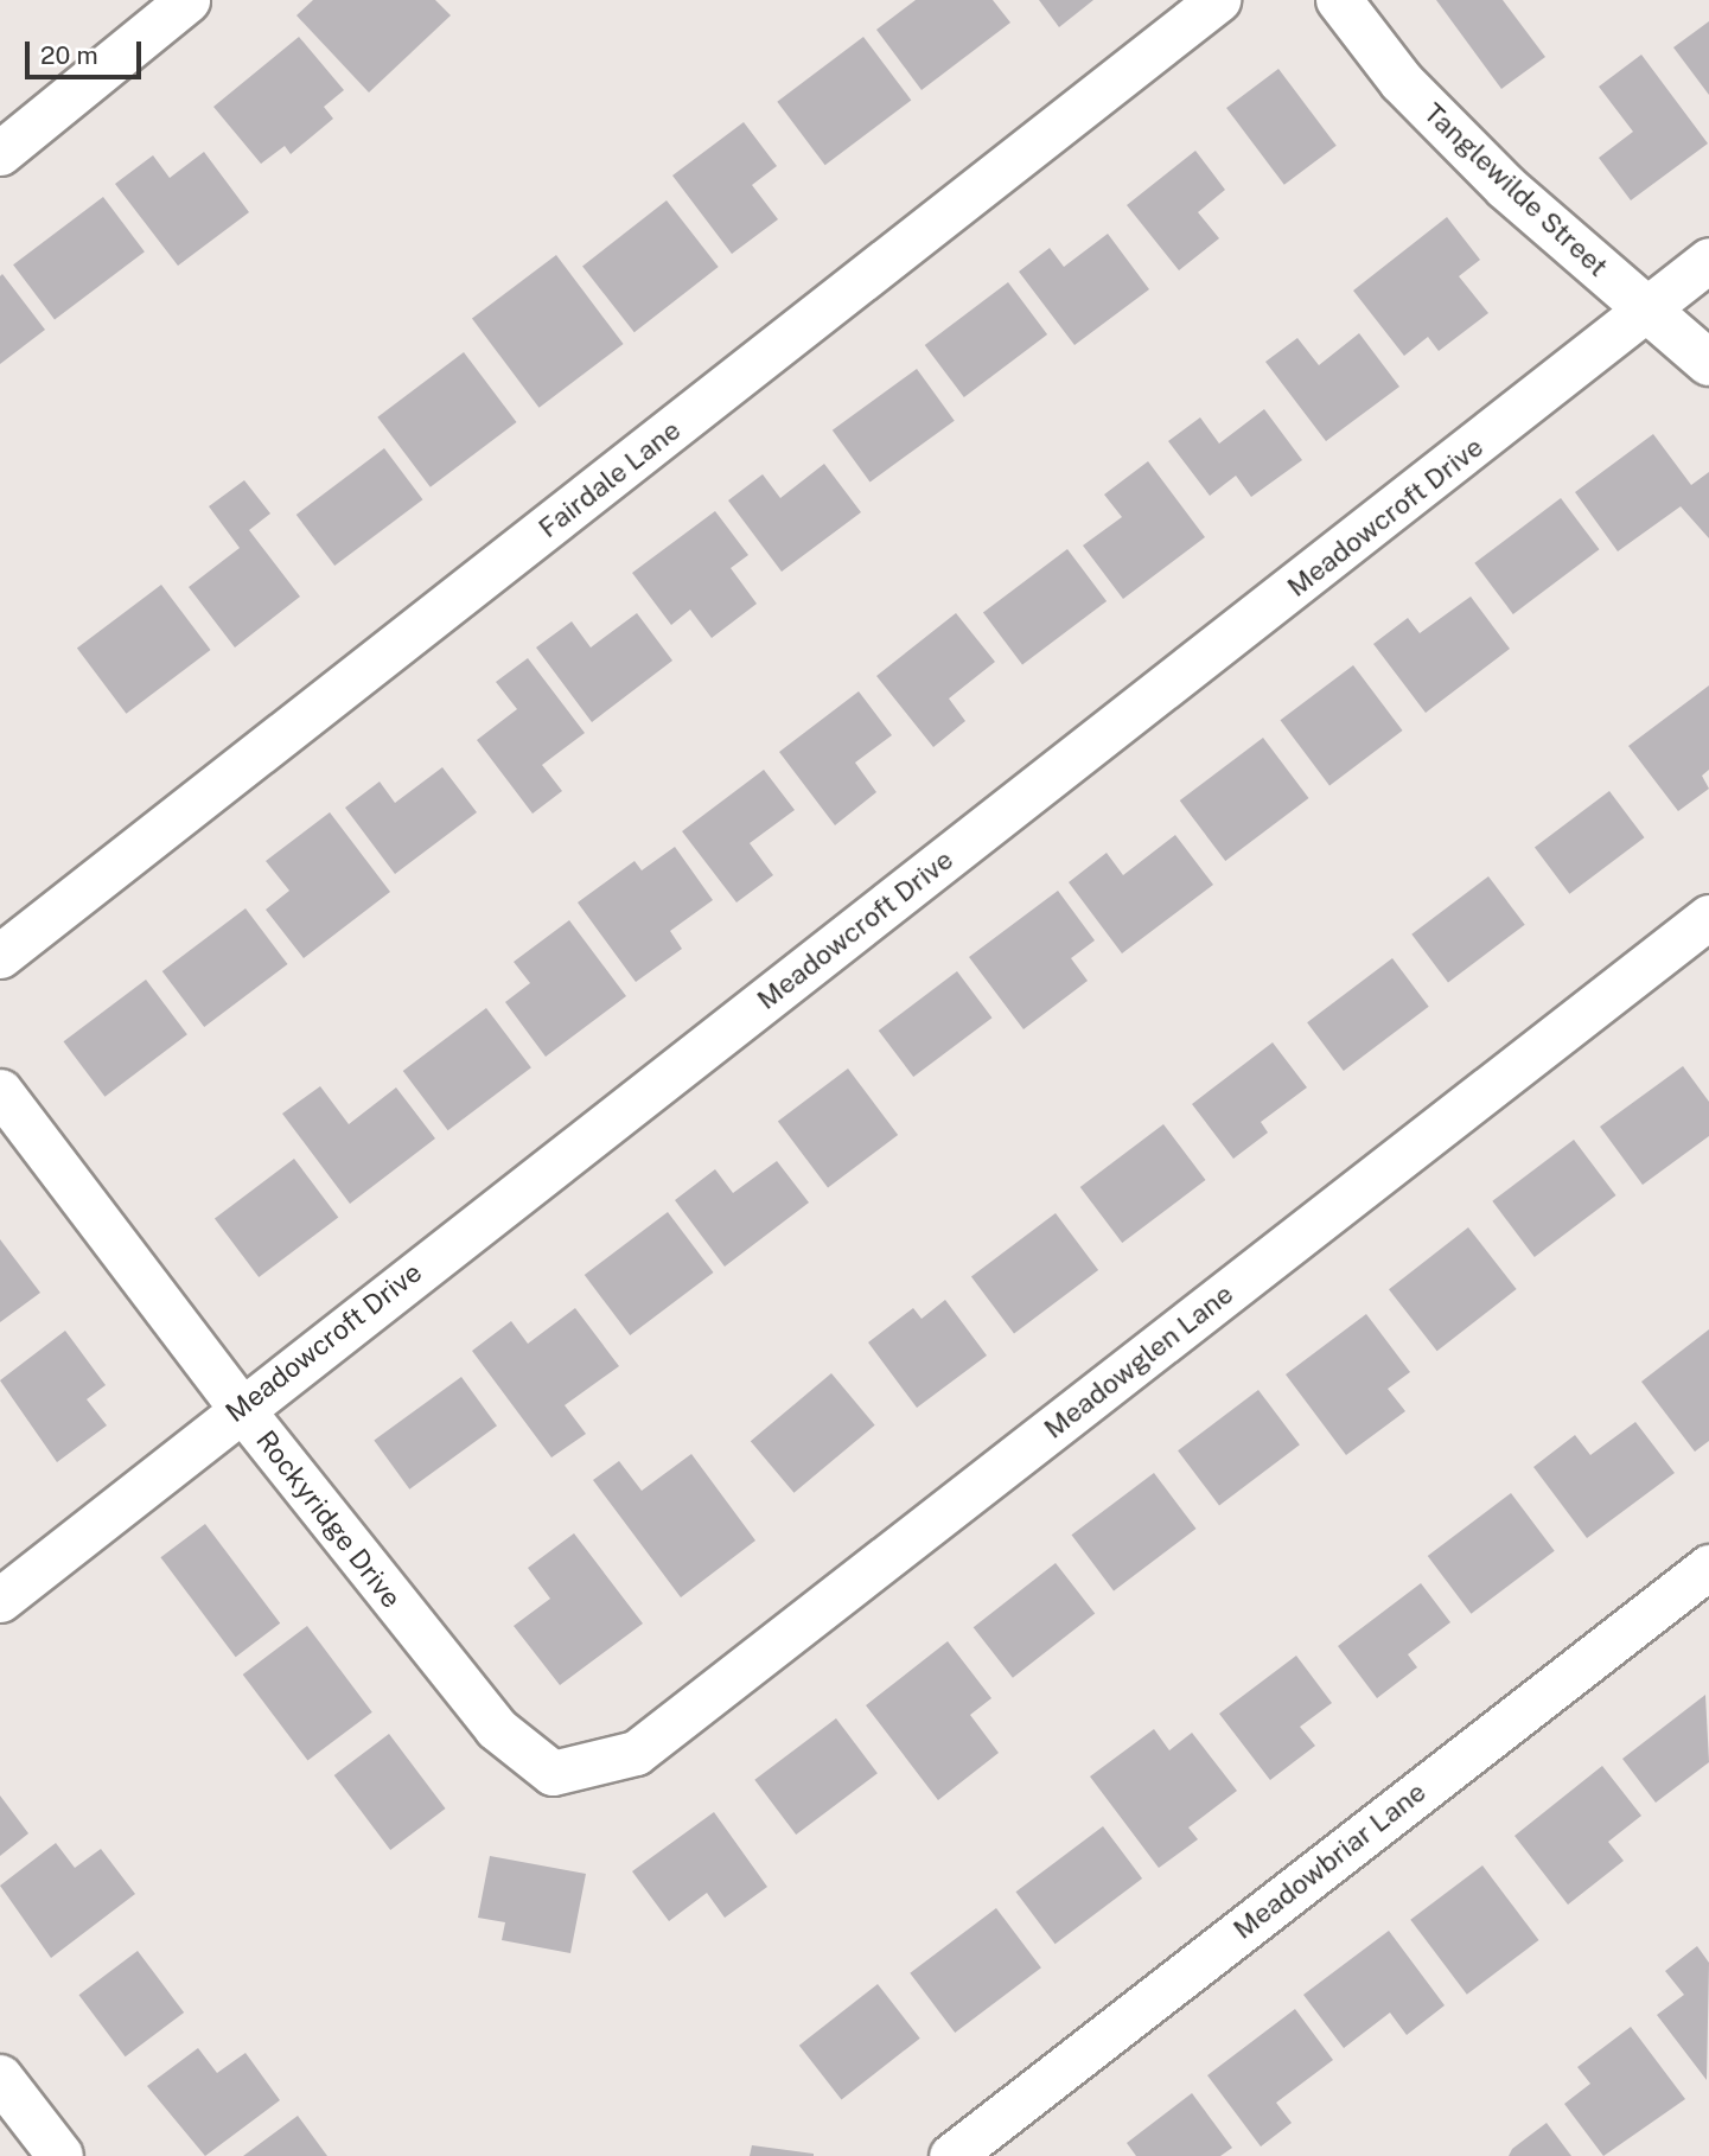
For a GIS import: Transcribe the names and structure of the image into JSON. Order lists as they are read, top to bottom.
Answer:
{
  "streets": {
    "street": [
      "Tanglewilde Street",
      "Fairdale Lane",
      "Meadowcroft Drive",
      "Meadowglen Lane",
      "Rockyridge Drive",
      "Meadowbriar Lane"
    ]
  },
  "crossings": [
    ["Tanglewilde Street", "Meadowcroft Drive"],
    ["Meadowcroft Drive", "Rockyridge Drive"],
    ["Meadowglen Lane", "Rockyridge Drive"]
  ],
  "scale_bar": "20 m"
}
